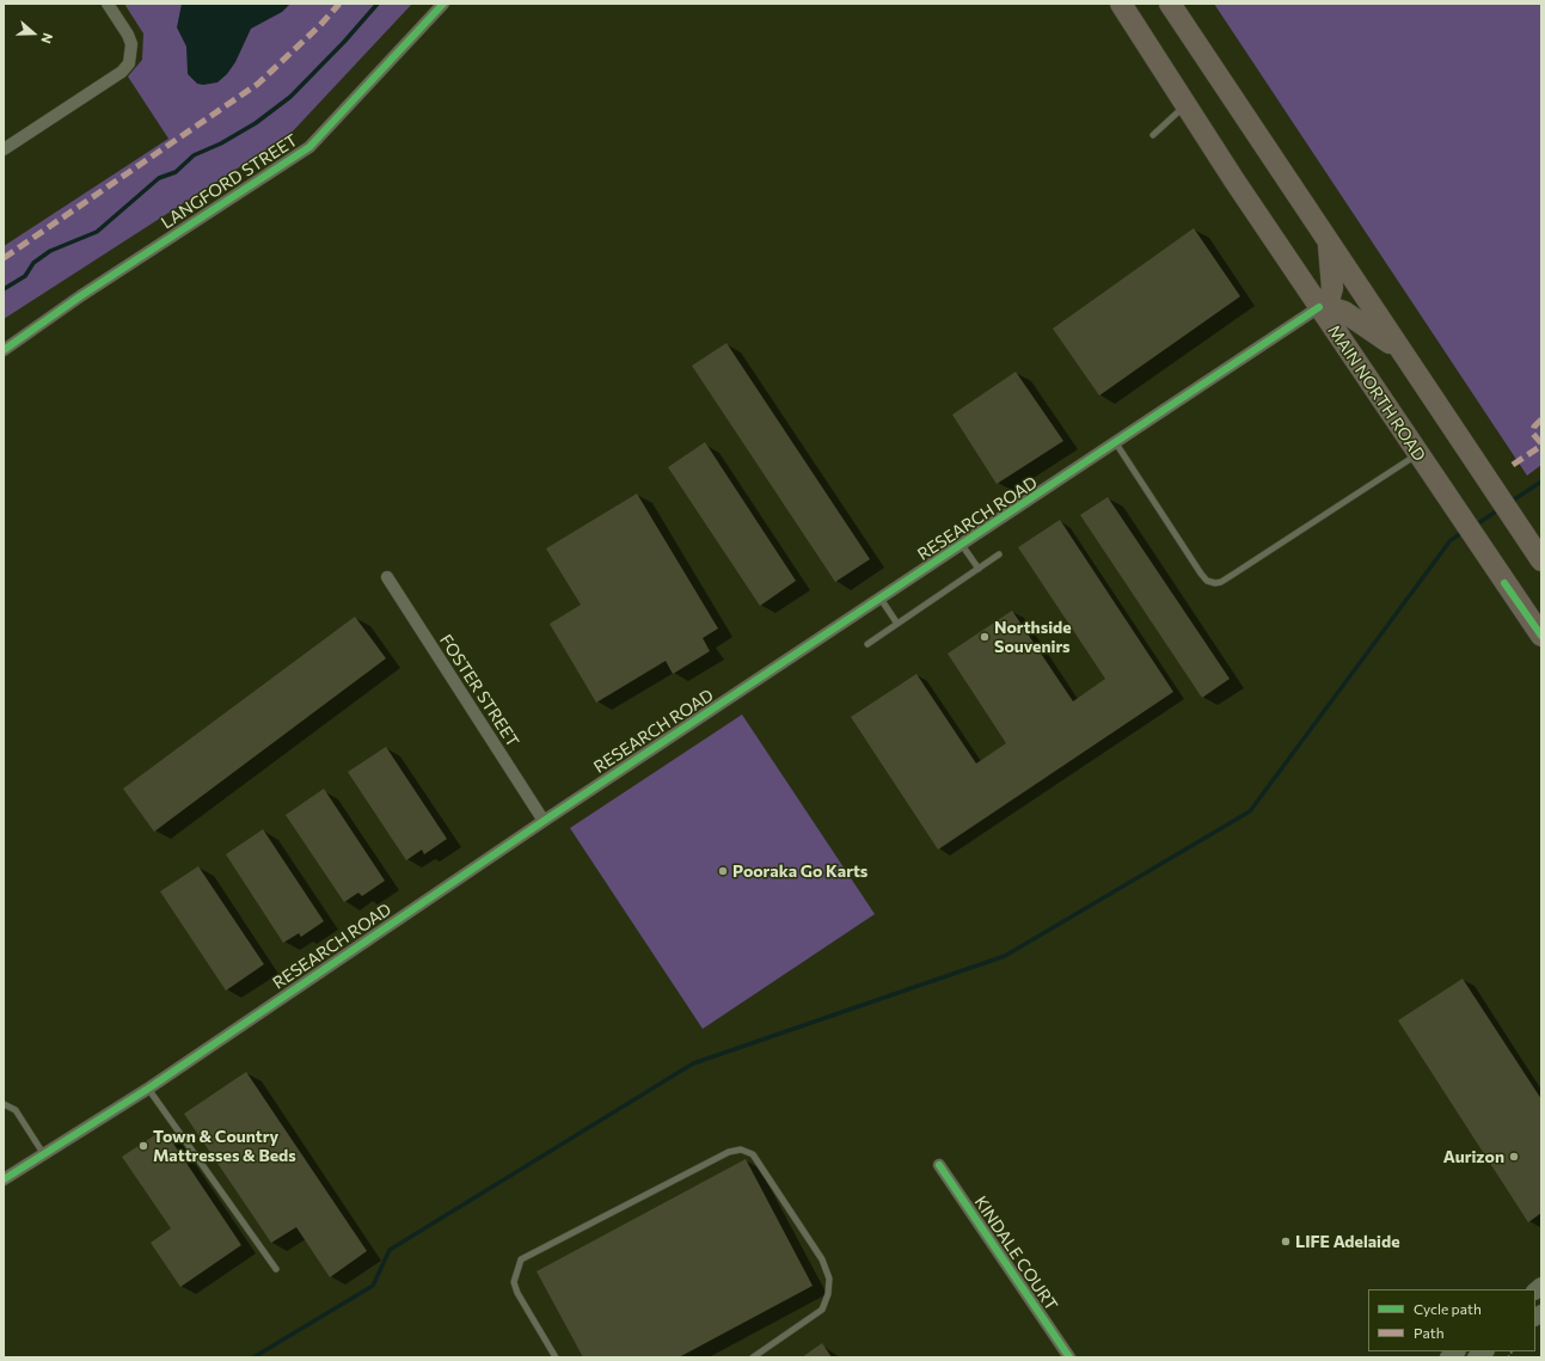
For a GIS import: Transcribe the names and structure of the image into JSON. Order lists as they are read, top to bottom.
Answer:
{
  "streets": {
    "highway": ["MAIN NORTH ROAD"],
    "street": [
      "LANGFORD STREET",
      "RESEARCH ROAD",
      "FOSTER STREET",
      "KINDALE COURT"
    ]
  },
  "crossings": [
    ["MAIN NORTH ROAD", "RESEARCH ROAD"],
    ["RESEARCH ROAD", "FOSTER STREET"]
  ],
  "places": [
    "Northside Souvenirs",
    "Pooraka Go Karts",
    "Town & Country Mattresses & Beds",
    "Aurizon",
    "LIFE Adelaide"
  ],
  "legend": ["Cycle path", "Path"],
  "north": "right"
}
